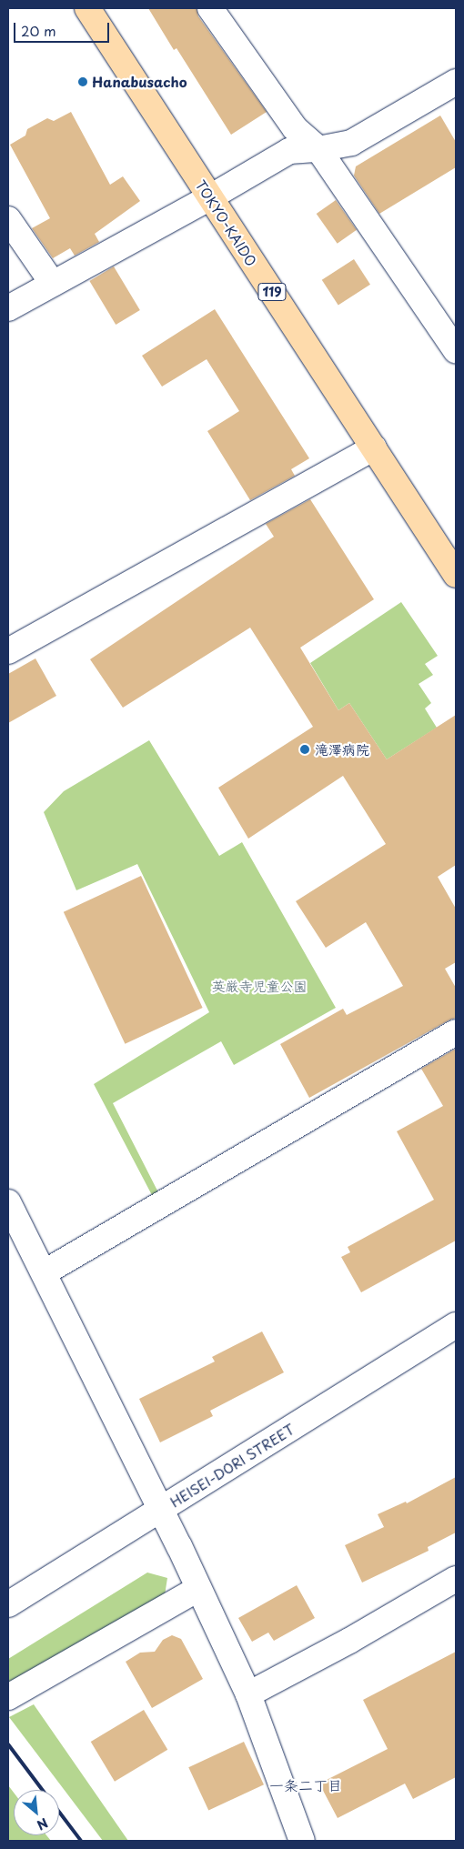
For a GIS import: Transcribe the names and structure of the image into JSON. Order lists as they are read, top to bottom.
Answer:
{
  "streets": {
    "highway": ["TOKYO-KAIDO", "119"],
    "street": ["HEISEI-DORI STREET"]
  },
  "districts": ["一条二丁目"],
  "parks": ["英厳寺児童公園"],
  "places": ["Hanabusacho", "滝澤病院"],
  "scale_bar": "20 m",
  "north": "bottom right"
}
